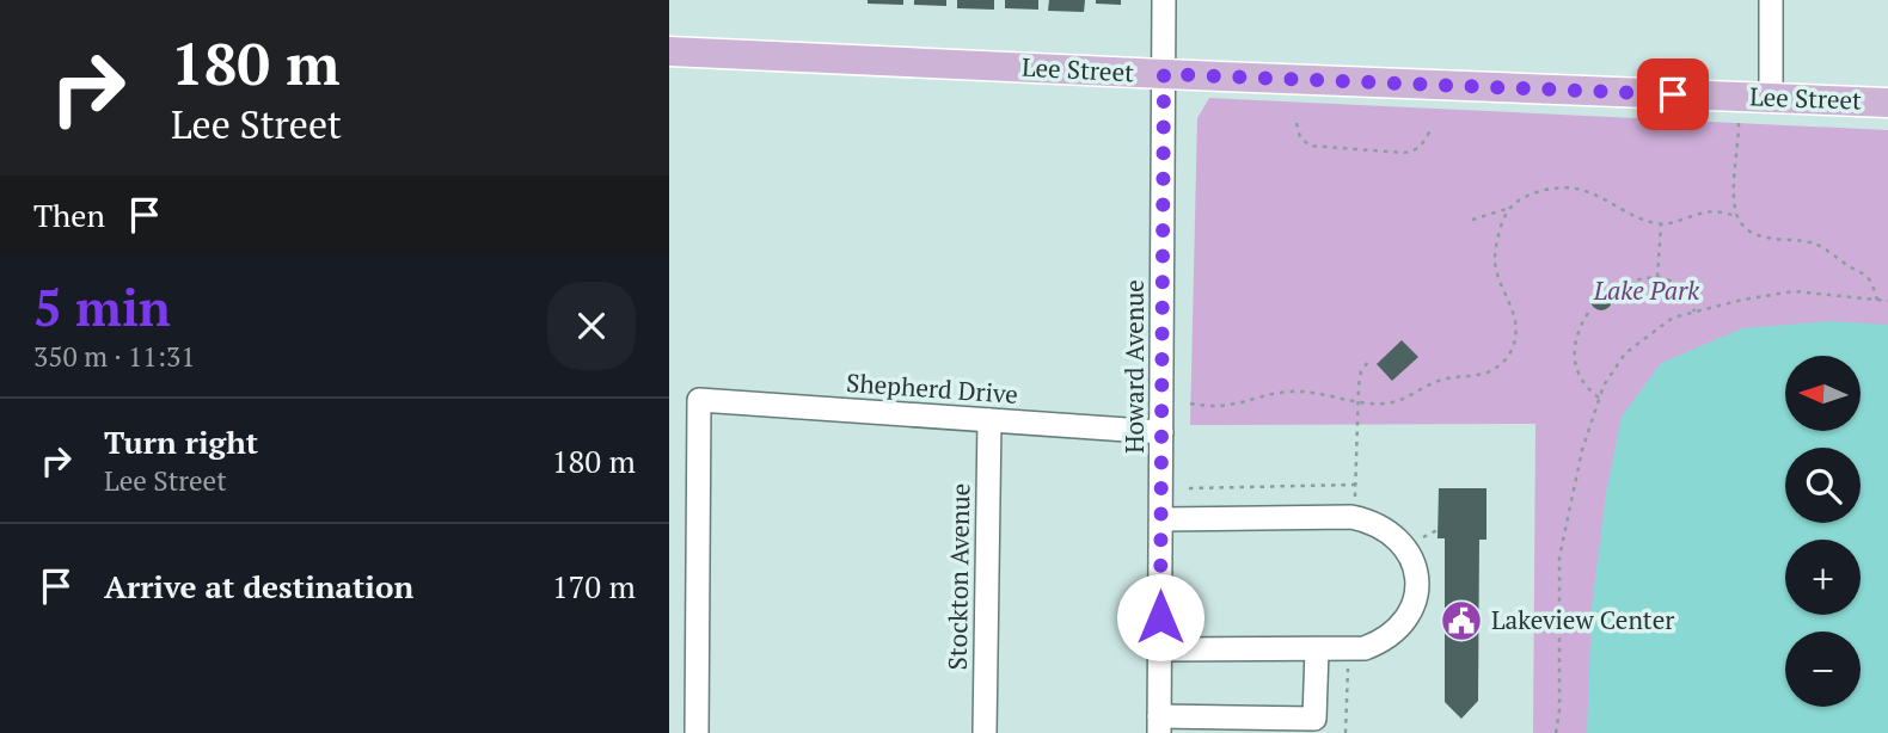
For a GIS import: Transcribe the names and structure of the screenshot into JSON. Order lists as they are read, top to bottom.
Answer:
{
  "streets": {
    "main road": ["Lee Street"],
    "street": ["Howard Avenue", "Shepherd Drive", "Stockton Avenue"]
  },
  "crossings": [
    ["Lee Street", "Howard Avenue"],
    ["Howard Avenue", "Shepherd Drive"],
    ["Shepherd Drive", "Stockton Avenue"]
  ],
  "parks": ["Lake Park"],
  "places": {
    "public building": ["Lakeview Center"]
  },
  "north": "left",
  "page": {
    "turn": ["180 m", "Lee Street"],
    "then": "Then",
    "heading": ["5 min", "350 m · 11:31"],
    "map_buttons": ["+", "−"],
    "list": [
      {
        "name": "Turn right",
        "note": "Lee Street",
        "value": "180 m"
      },
      {
        "name": "Arrive at destination",
        "value": "170 m"
      }
    ]
  }
}
